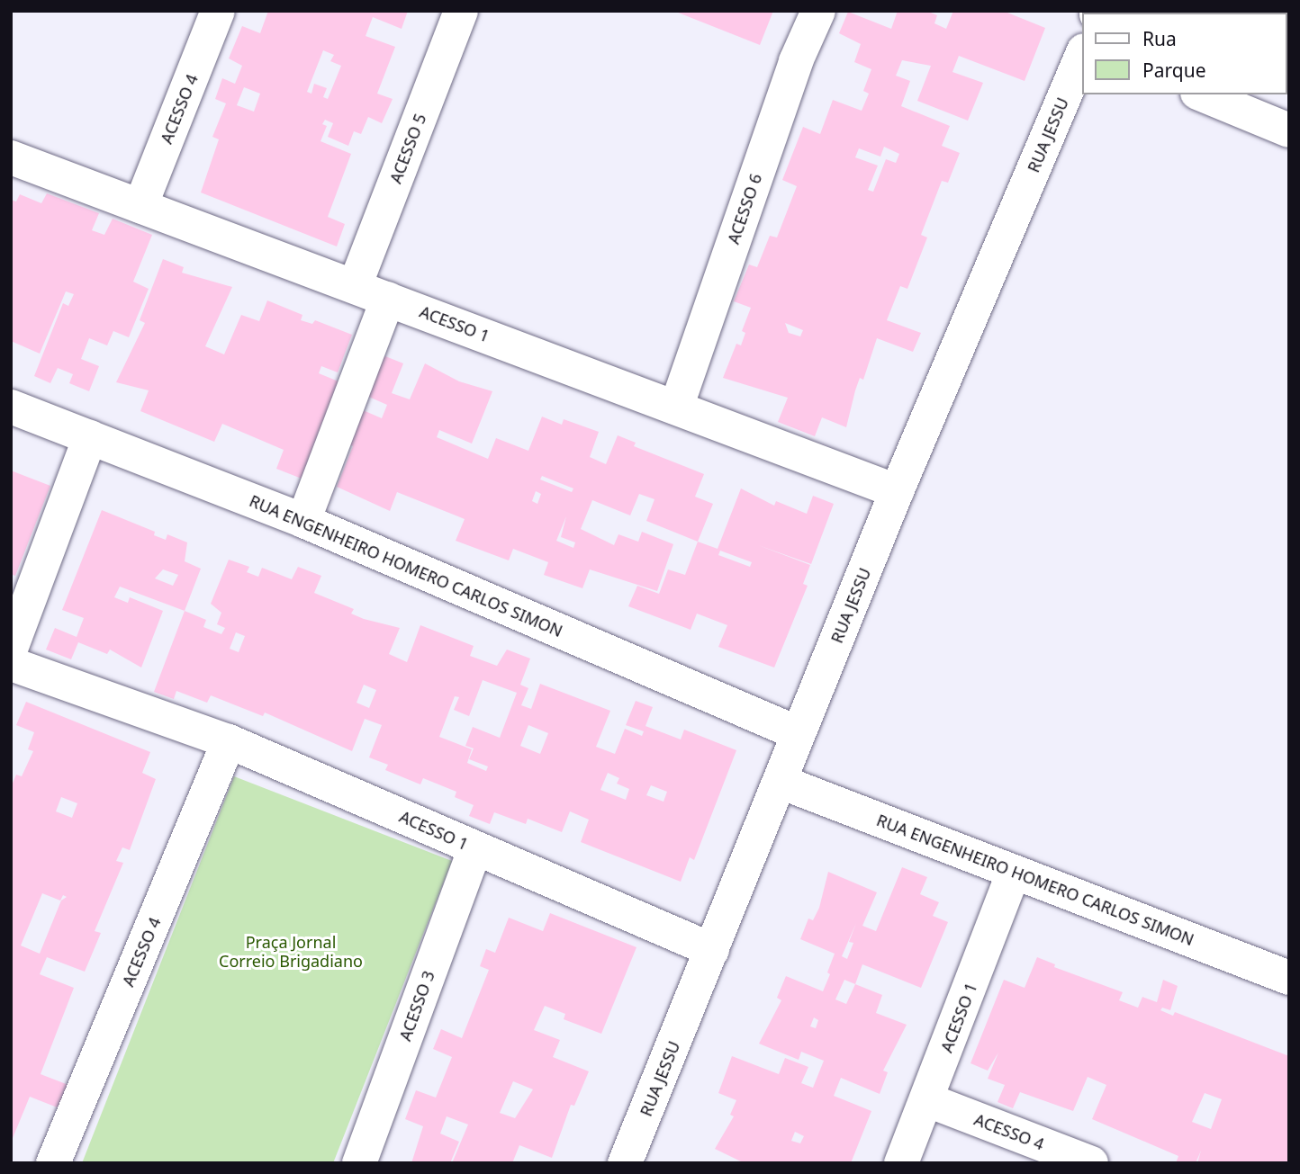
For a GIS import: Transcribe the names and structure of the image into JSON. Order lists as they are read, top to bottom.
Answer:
{
  "streets": {
    "street": [
      "ACESSO 4",
      "RUA JESSU",
      "ACESSO 5",
      "ACESSO 6",
      "ACESSO 1",
      "RUA ENGENHEIRO HOMERO CARLOS SIMON",
      "ACESSO 3"
    ]
  },
  "crossings": [
    ["ACESSO 4", "ACESSO 1"],
    ["RUA JESSU", "ACESSO 1"],
    ["RUA JESSU", "RUA ENGENHEIRO HOMERO CARLOS SIMON"],
    ["ACESSO 5", "ACESSO 1"],
    ["ACESSO 6", "ACESSO 1"],
    ["ACESSO 1", "RUA ENGENHEIRO HOMERO CARLOS SIMON"],
    ["ACESSO 1", "ACESSO 3"]
  ],
  "parks": ["Praça Jornal Correio Brigadiano"],
  "legend": ["Rua", "Parque"]
}
